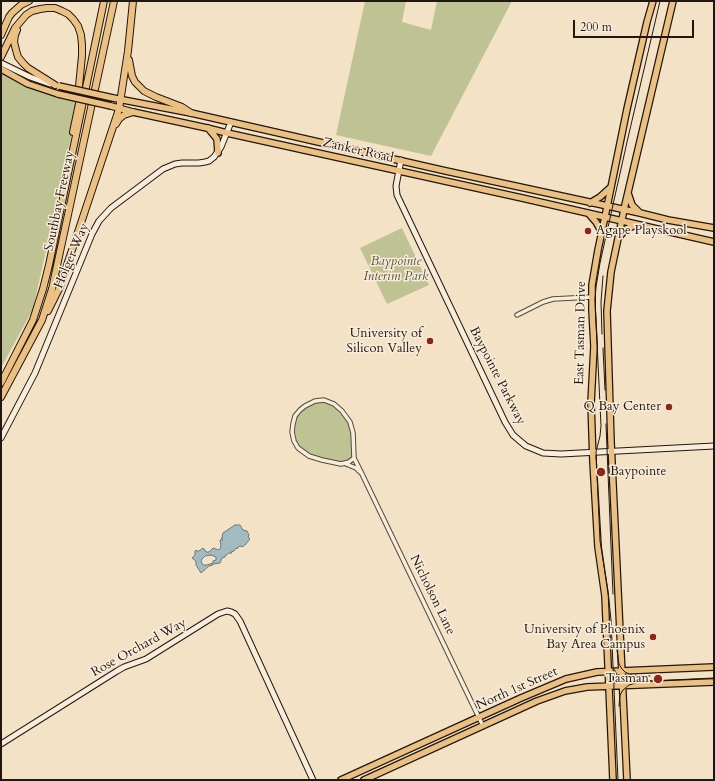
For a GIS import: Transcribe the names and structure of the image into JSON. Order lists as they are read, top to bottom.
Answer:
{
  "streets": {
    "highway": ["Southbay Freeway"],
    "main road": ["Zanker Road", "East Tasman Drive", "North 1st Street"],
    "street": [
      "Holger Way",
      "Baypointe Parkway",
      "Nicholson Lane",
      "Rose Orchard Way"
    ]
  },
  "crossings": [
    ["Zanker Road", "East Tasman Drive"],
    ["Zanker Road", "Baypointe Parkway"],
    ["East Tasman Drive", "Baypointe Parkway"],
    ["East Tasman Drive", "North 1st Street"],
    ["Nicholson Lane", "North 1st Street"]
  ],
  "parks": ["Baypointe Interim Park"],
  "places": [
    "Agape Playskool",
    "University of Silicon Valley",
    "Q Bay Center",
    "Baypointe",
    "University of Phoenix Bay Area Campus",
    "Tasman"
  ],
  "scale_bar": "200 m"
}
